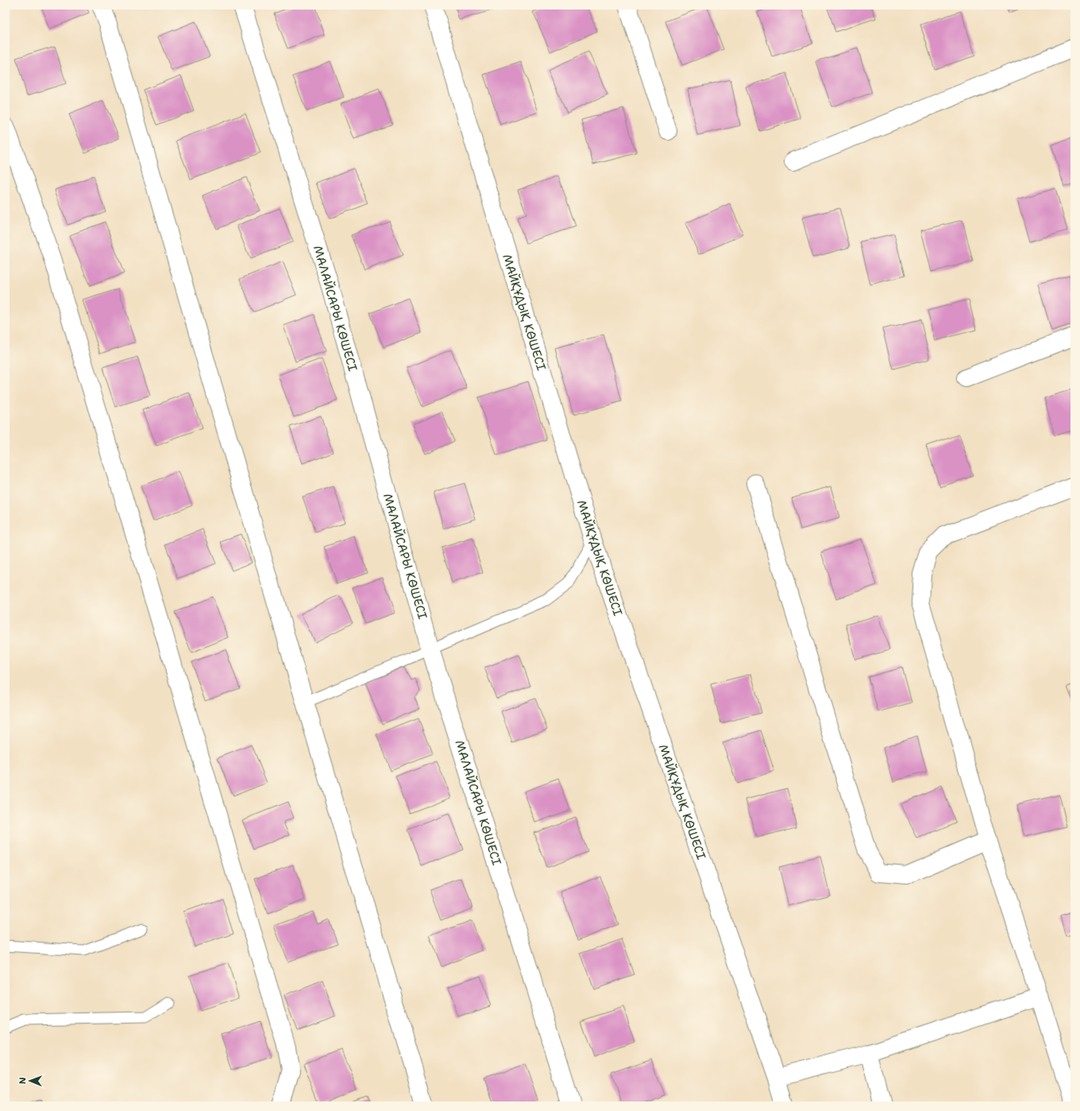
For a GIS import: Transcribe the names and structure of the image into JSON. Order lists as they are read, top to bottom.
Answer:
{
  "streets": {
    "street": ["МАЛАЙСАРЫ КӨШЕСІ", "МАЙҚҰДЫҚ КӨШЕСІ"]
  },
  "north": "left"
}
